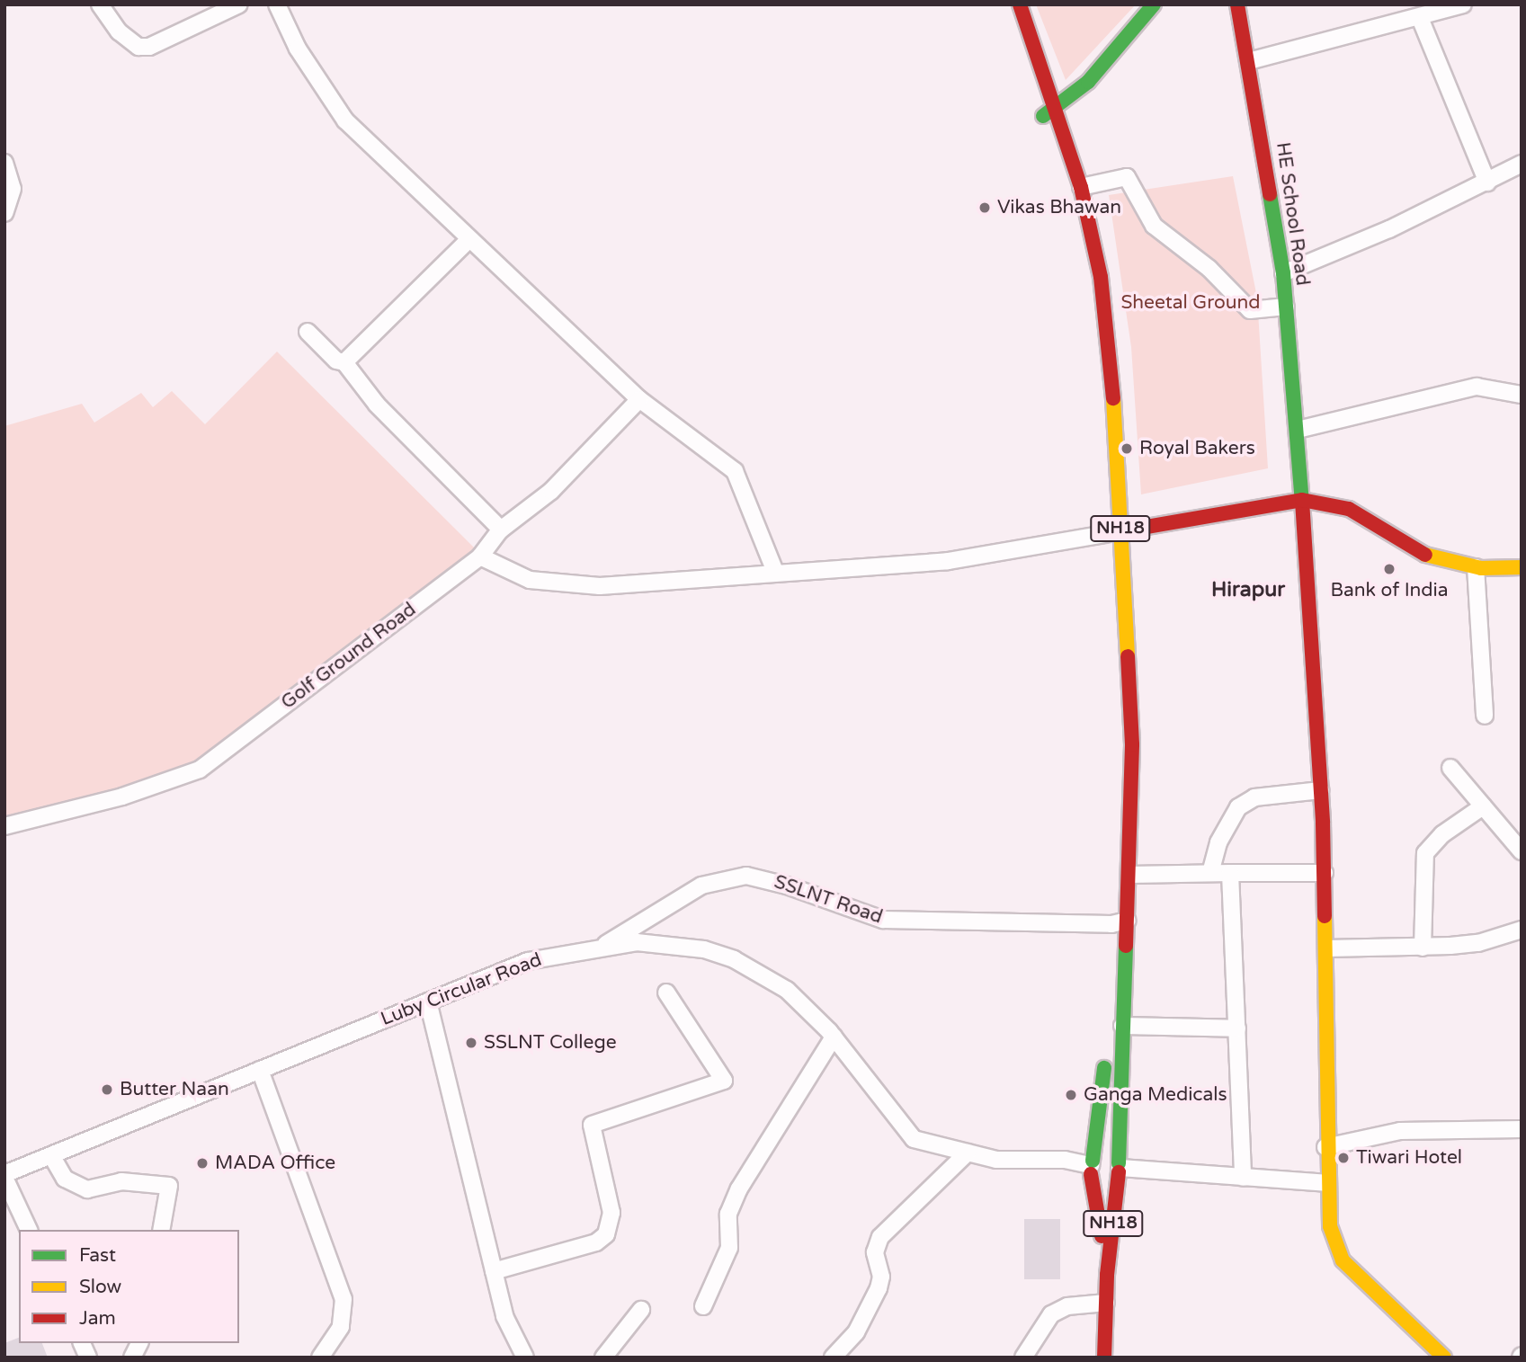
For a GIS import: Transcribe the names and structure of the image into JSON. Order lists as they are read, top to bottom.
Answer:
{
  "streets": {
    "main road": ["HE School Road", "NH18"],
    "street": ["Golf Ground Road", "SSLNT Road", "Luby Circular Road"]
  },
  "crossings": [
    ["NH18", "SSLNT Road"],
    ["NH18", "Luby Circular Road"],
    ["SSLNT Road", "Luby Circular Road"]
  ],
  "districts": ["Hirapur"],
  "parks": ["Sheetal Ground"],
  "places": [
    "Vikas Bhawan",
    "Royal Bakers",
    "Bank of India",
    "SSLNT College",
    "Butter Naan",
    "Ganga Medicals",
    "Tiwari Hotel",
    "MADA Office"
  ],
  "legend": ["Fast", "Slow", "Jam"]
}
